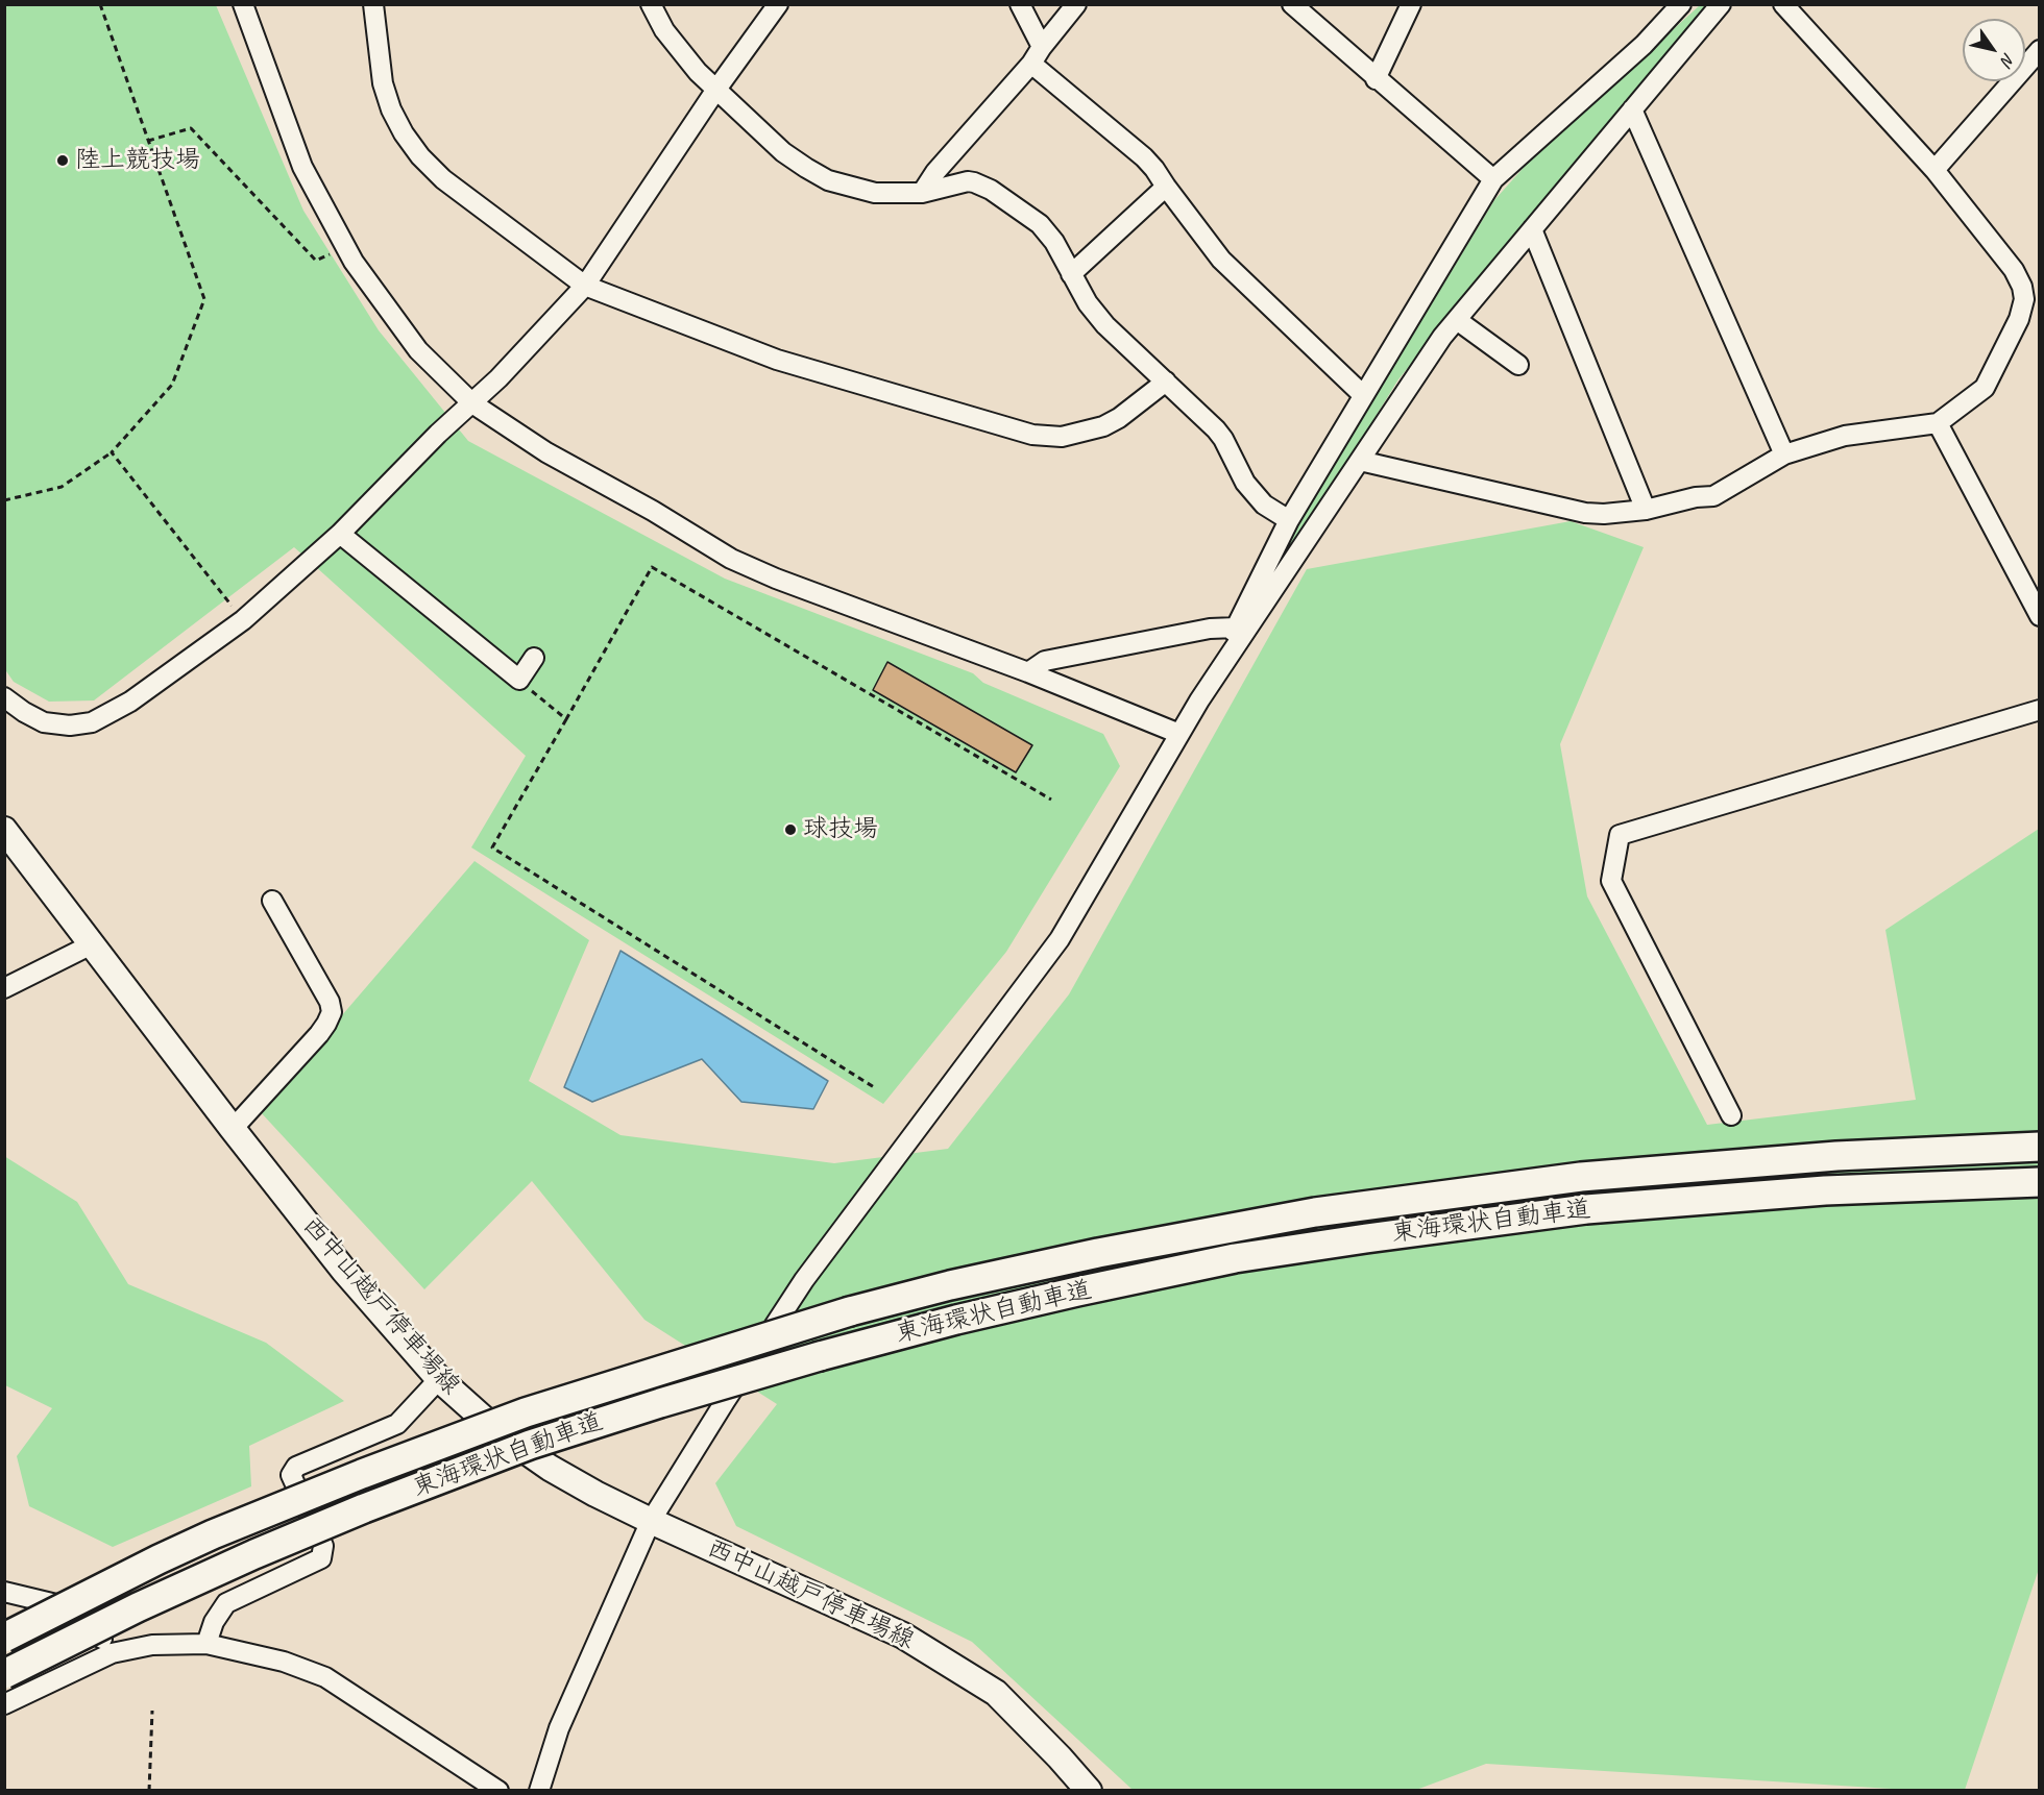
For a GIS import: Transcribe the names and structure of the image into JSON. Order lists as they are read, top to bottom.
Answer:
{
  "streets": {
    "highway": ["東海環状自動車道"],
    "main road": ["西中山越戸停車場線"]
  },
  "places": ["陸上競技場", "球技場"],
  "north": "bottom right"
}
